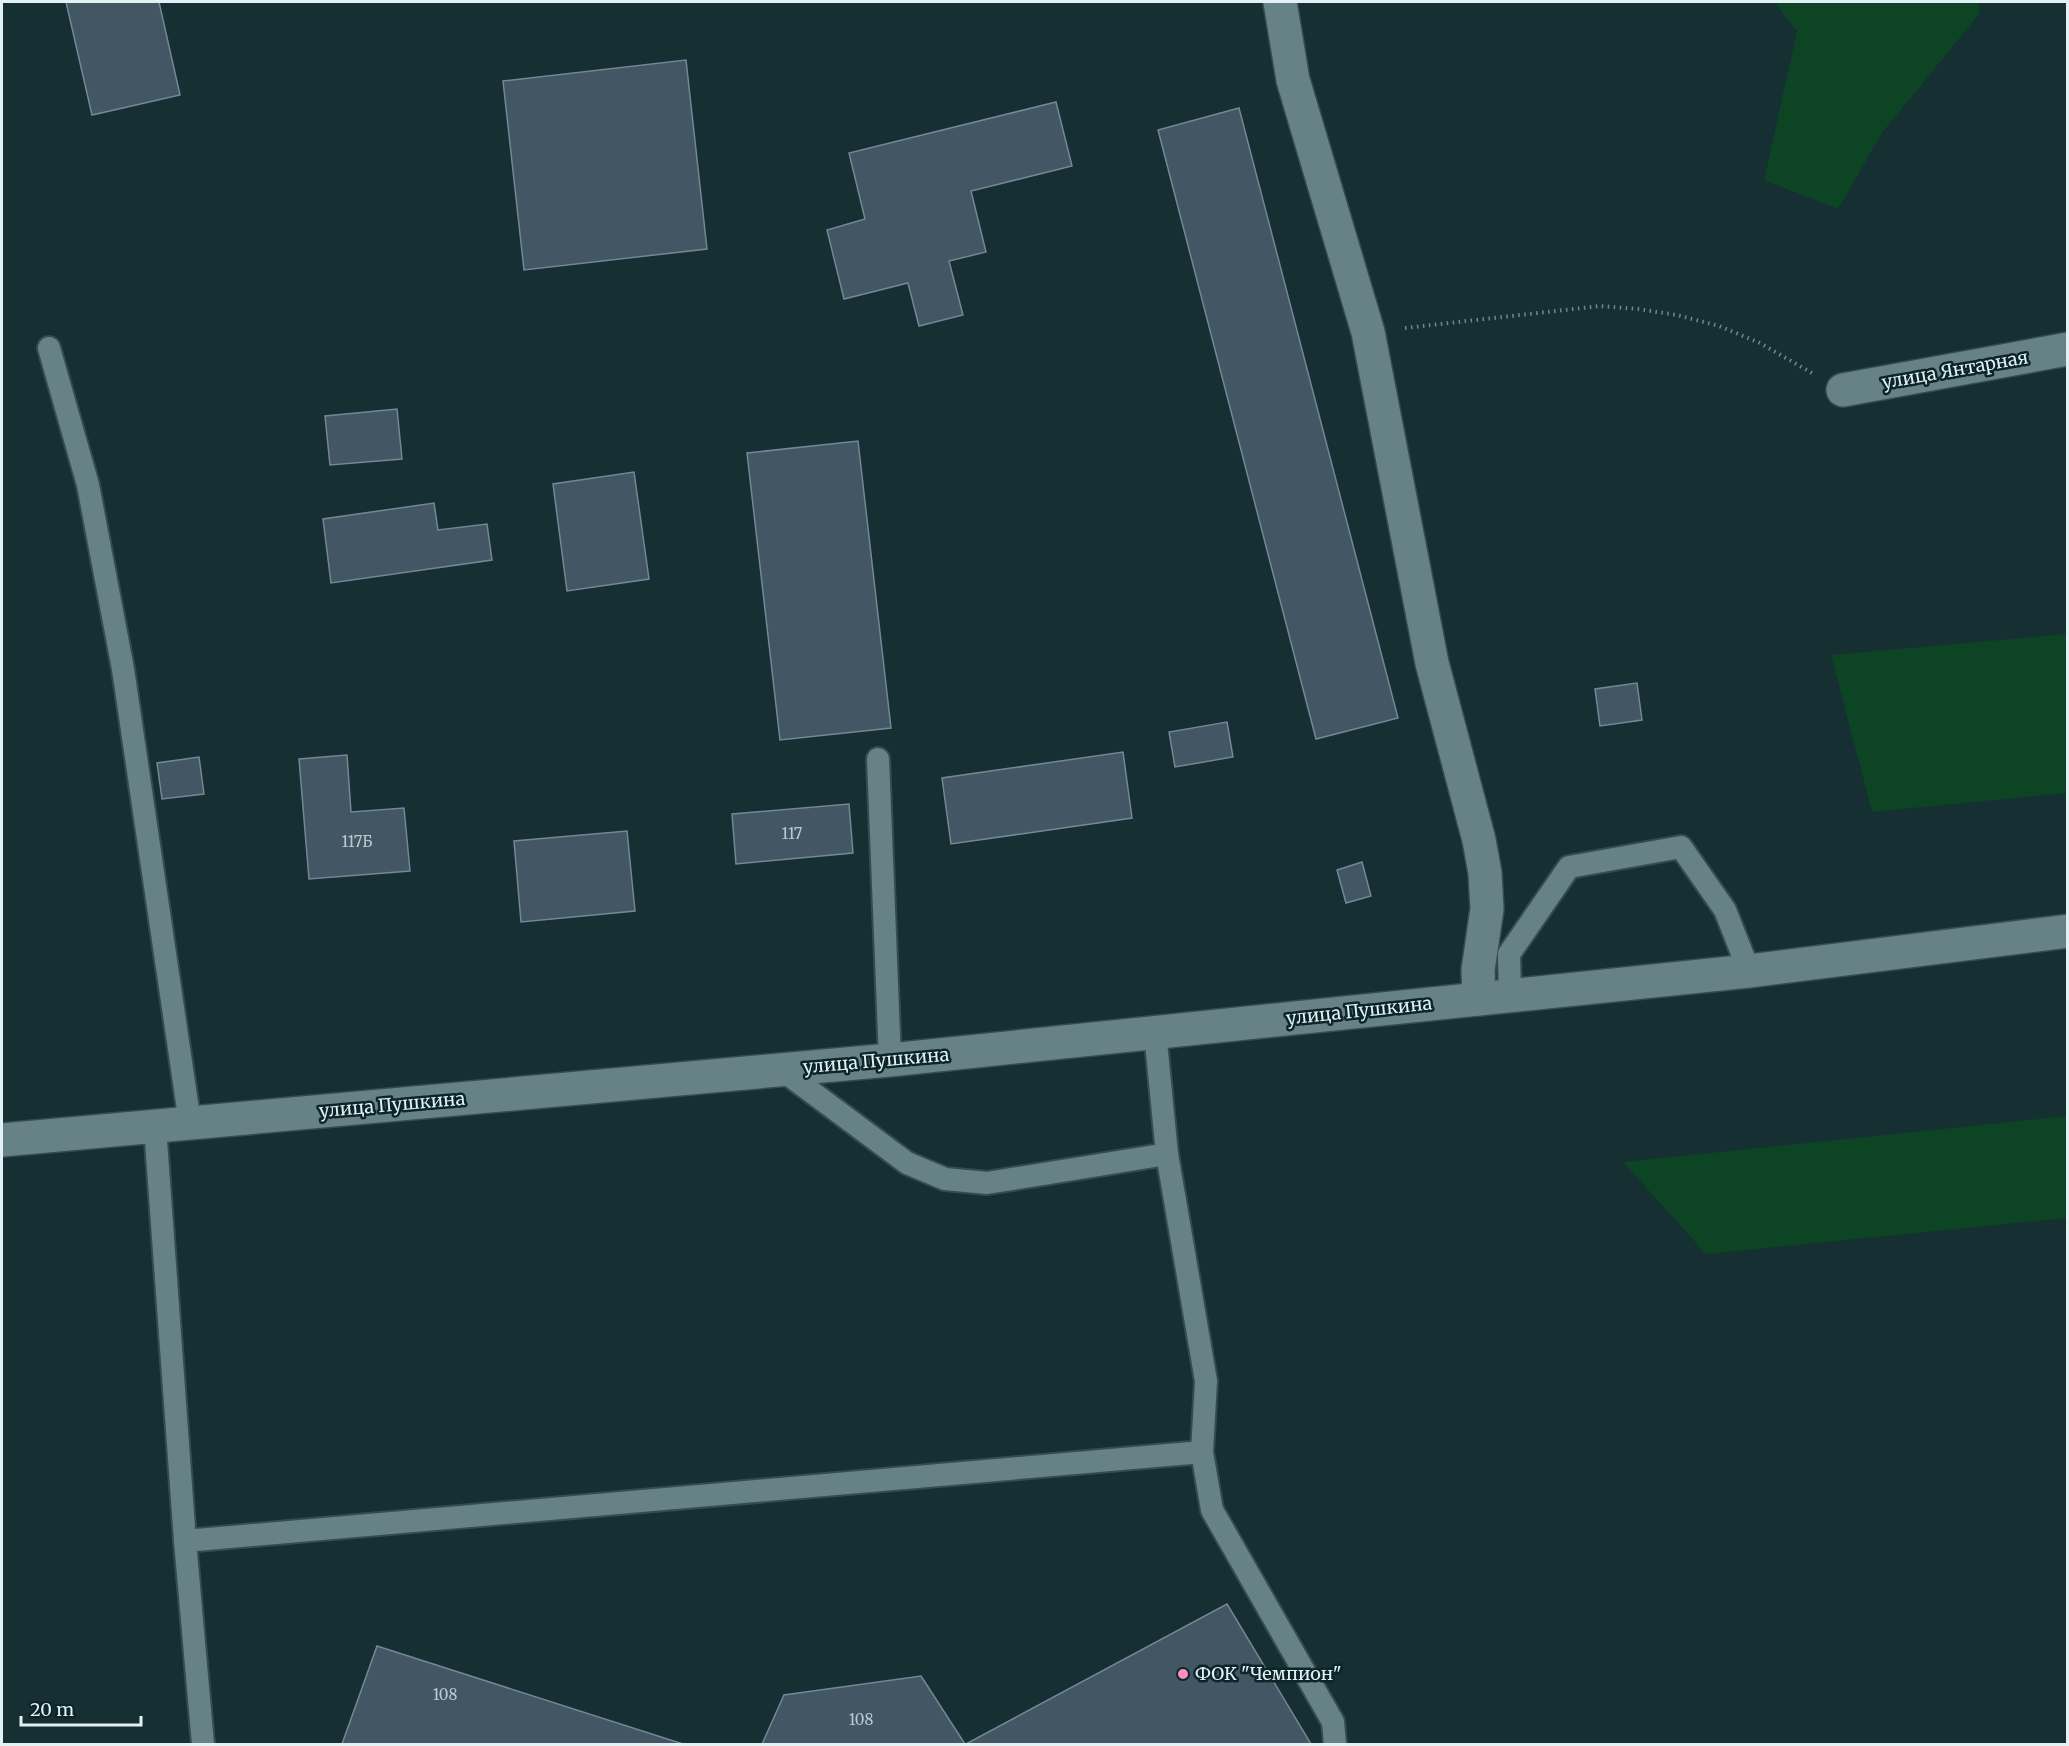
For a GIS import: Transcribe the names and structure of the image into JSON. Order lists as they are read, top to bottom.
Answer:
{
  "streets": {
    "street": ["улица Янтарная", "улица Пушкина"]
  },
  "places": ["ФОК \"Чемпион\""],
  "house_numbers": [
    "117",
    "117Б",
    "108",
    "108"
  ],
  "scale_bar": "20 m"
}
